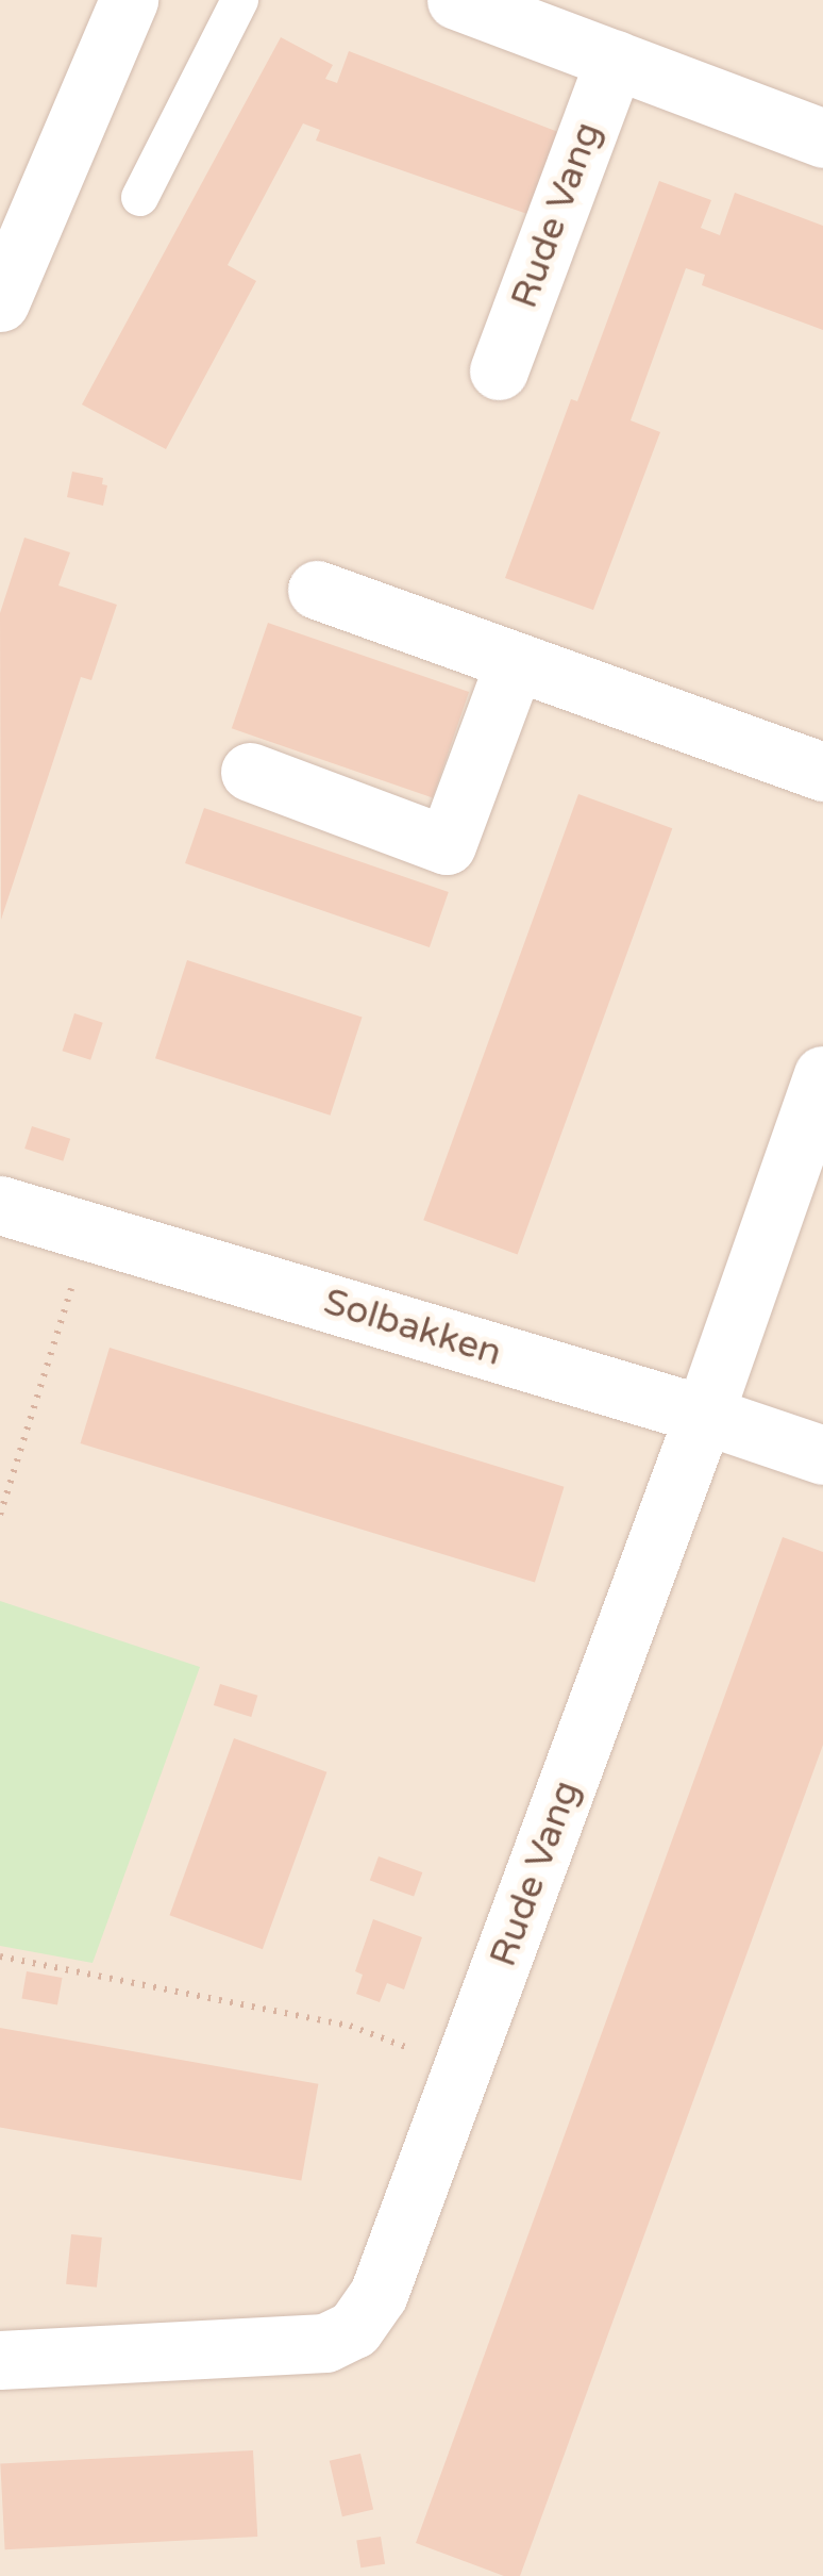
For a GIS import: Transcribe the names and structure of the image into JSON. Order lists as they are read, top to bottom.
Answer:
{
  "streets": {
    "street": ["Rude Vang", "Solbakken"]
  },
  "crossings": [
    ["Rude Vang", "Solbakken"]
  ]
}
